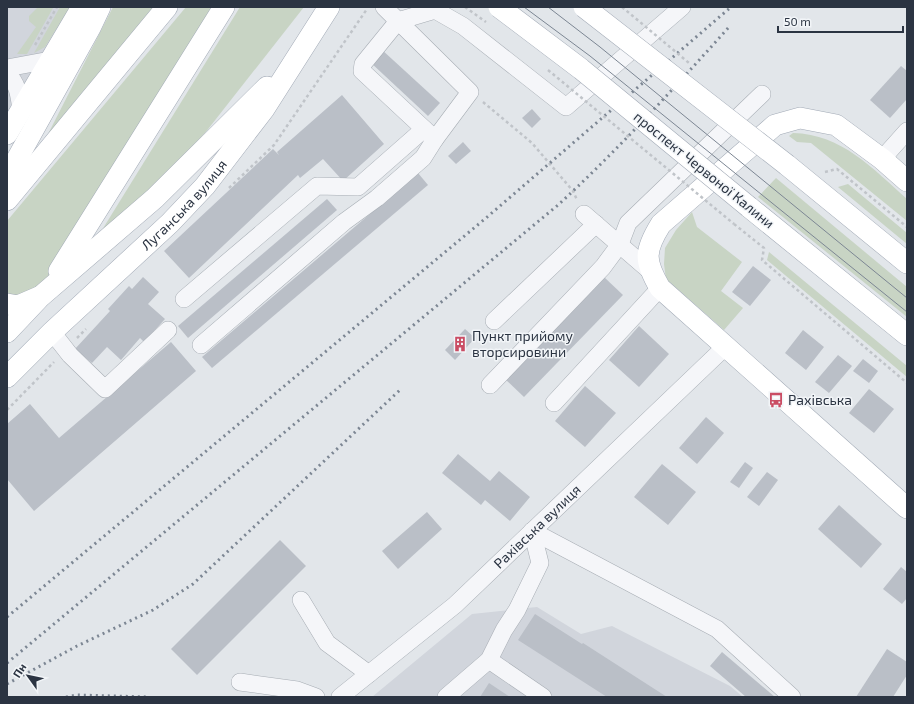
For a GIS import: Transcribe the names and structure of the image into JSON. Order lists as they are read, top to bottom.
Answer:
{
  "streets": {
    "main road": ["проспект Червоної Калини", "Луганська вулиця"],
    "street": ["Рахівська вулиця"]
  },
  "places": {
    "building": ["Пункт прийому вторсировини"],
    "bus stop": ["Рахівська"]
  },
  "scale_bar": "50 m",
  "north": "top left"
}
